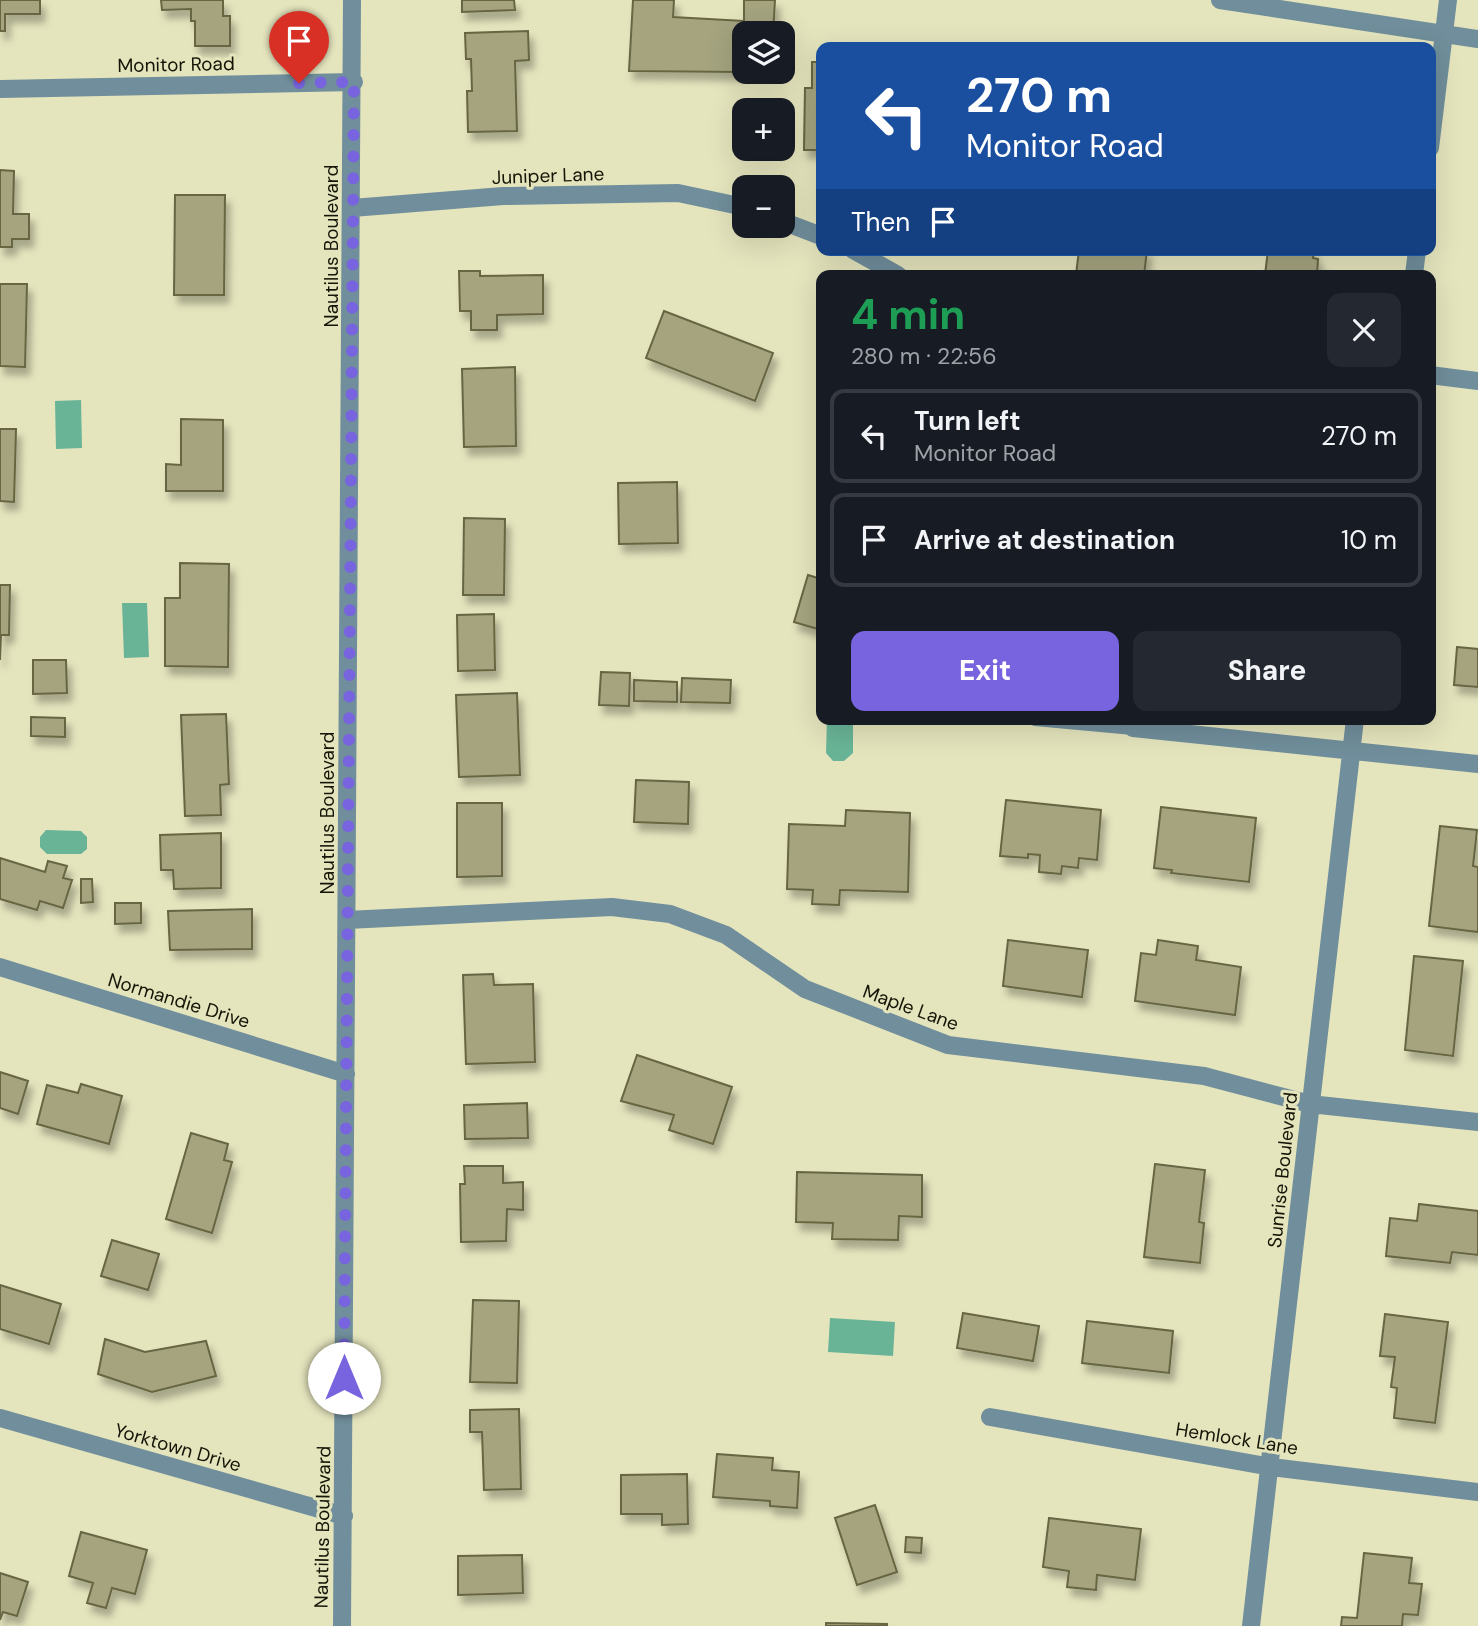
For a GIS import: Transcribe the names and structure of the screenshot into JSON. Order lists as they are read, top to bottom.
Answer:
{
  "streets": {
    "street": [
      "Monitor Road",
      "Juniper Lane",
      "Nautilus Boulevard",
      "Normandie Drive",
      "Maple Lane",
      "Sunrise Boulevard",
      "Hemlock Lane",
      "Yorktown Drive"
    ]
  },
  "crossings": [
    ["Monitor Road", "Nautilus Boulevard"],
    ["Juniper Lane", "Nautilus Boulevard"],
    ["Nautilus Boulevard", "Normandie Drive"],
    ["Nautilus Boulevard", "Maple Lane"],
    ["Nautilus Boulevard", "Yorktown Drive"],
    ["Maple Lane", "Sunrise Boulevard"],
    ["Sunrise Boulevard", "Hemlock Lane"]
  ],
  "page": {
    "map_buttons": ["+", "−"],
    "turn": ["270 m", "Monitor Road"],
    "then": "Then",
    "heading": ["4 min", "280 m · 22:56"],
    "list": [
      {
        "name": "Turn left",
        "note": "Monitor Road",
        "value": "270 m"
      },
      {
        "name": "Arrive at destination",
        "value": "10 m"
      }
    ],
    "buttons": ["Exit", "Share"]
  }
}
